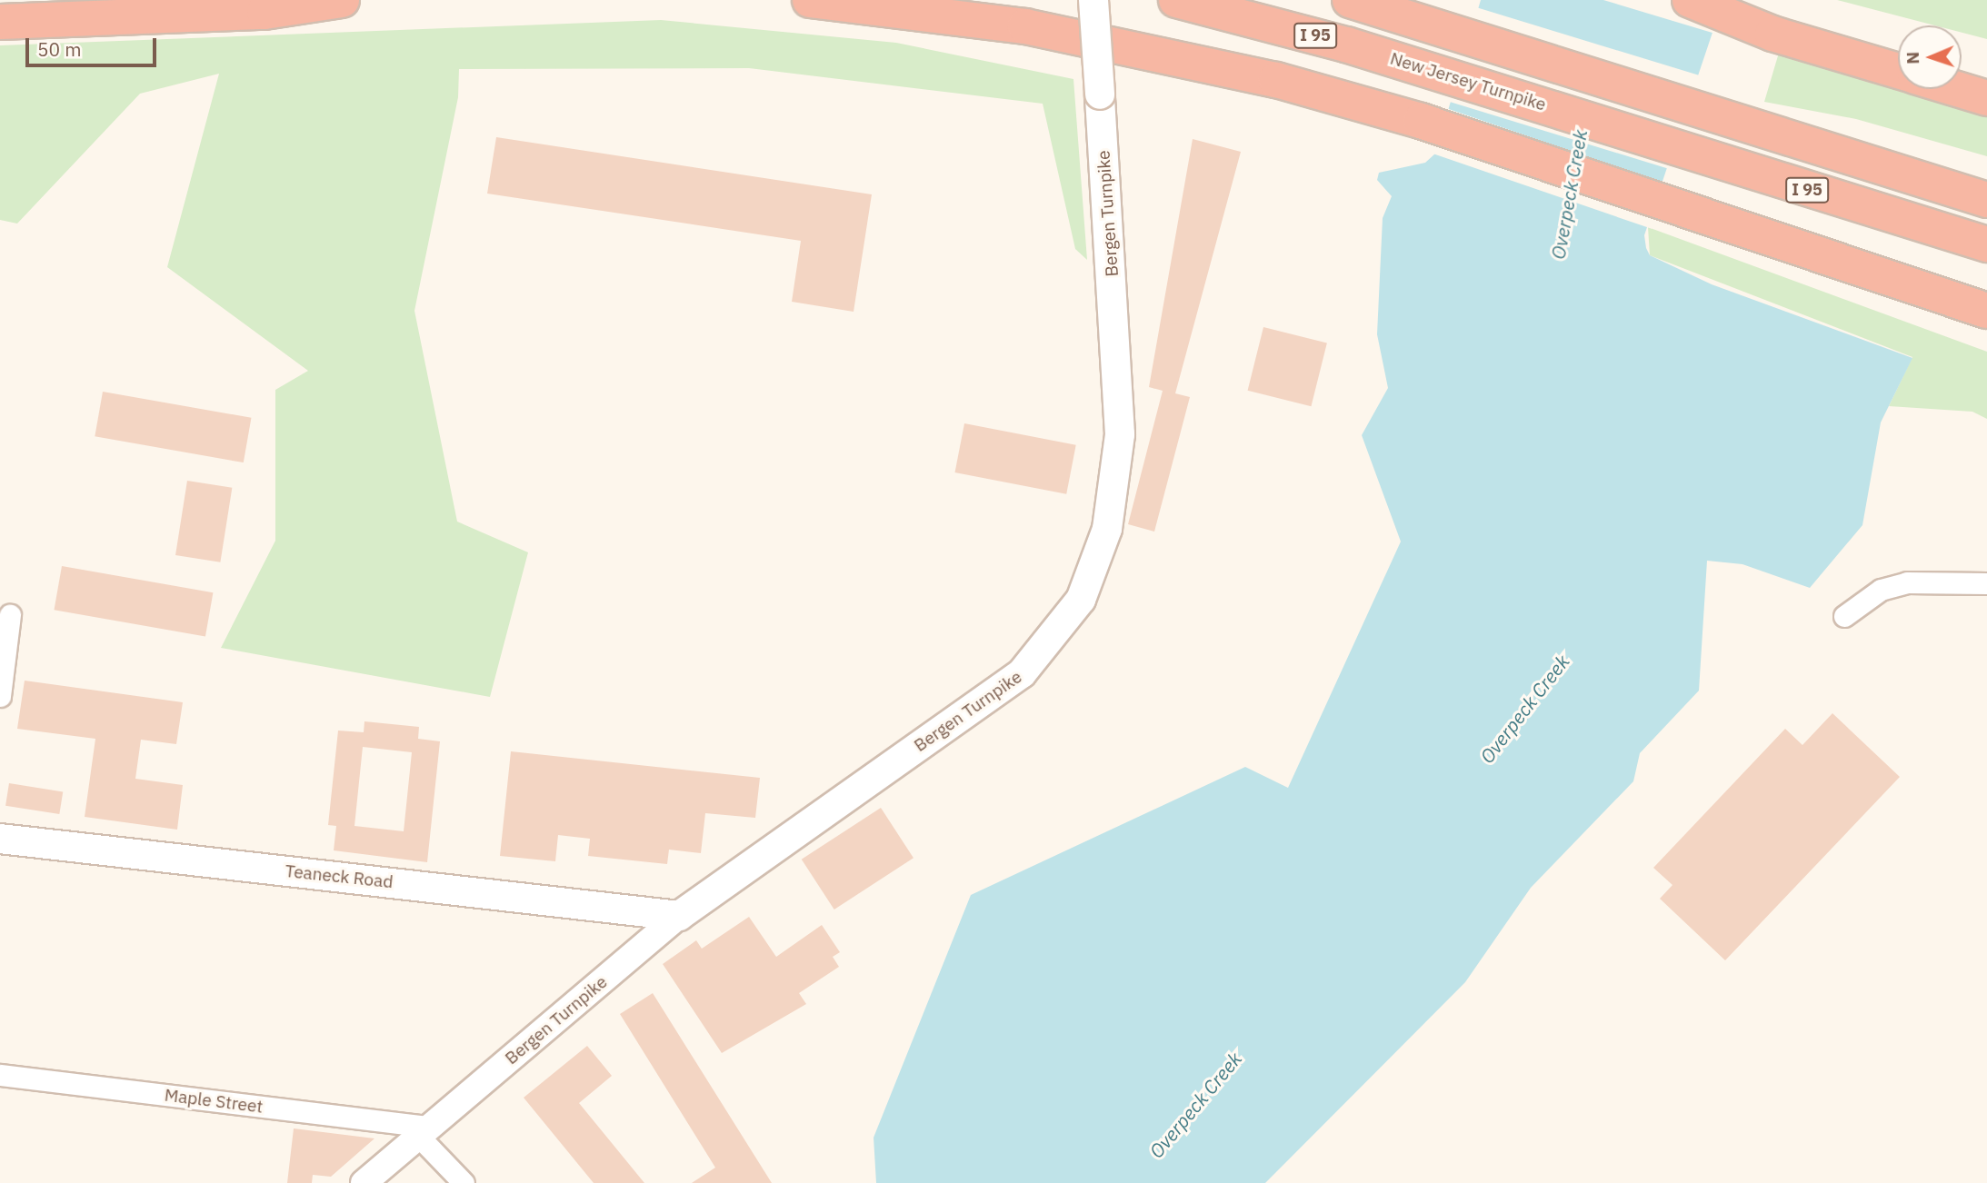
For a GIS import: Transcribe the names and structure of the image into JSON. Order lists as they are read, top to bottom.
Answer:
{
  "streets": {
    "highway": ["I 95", "New Jersey Turnpike"],
    "main road": ["Bergen Turnpike", "Teaneck Road"],
    "street": ["Maple Street"]
  },
  "crossings": [
    ["I 95", "New Jersey Turnpike"],
    ["Bergen Turnpike", "Teaneck Road"],
    ["Bergen Turnpike", "Maple Street"]
  ],
  "water": ["Overpeck Creek"],
  "scale_bar": "50 m",
  "north": "left"
}
